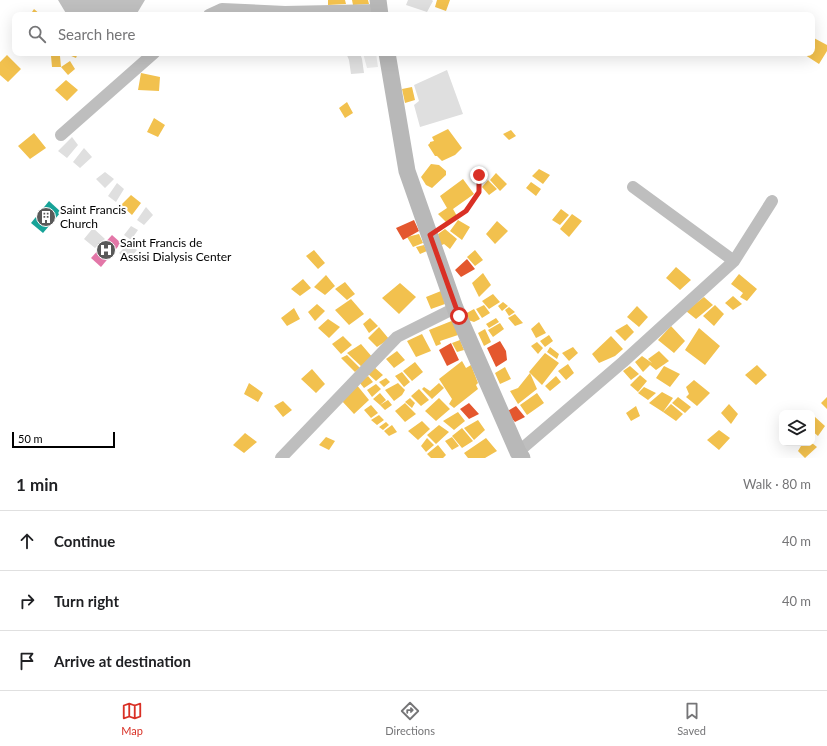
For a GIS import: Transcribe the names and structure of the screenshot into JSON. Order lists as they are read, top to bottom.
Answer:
{
  "places": {
    "building": ["Saint Francis Church"],
    "hospital": ["Saint Francis de Assisi Dialysis Center"]
  },
  "scale_bar": "50 m",
  "page": {
    "search": "Search here",
    "scale": "50 m",
    "heading": ["1 min", "Walk · 80 m"],
    "list": [
      ["Continue", "40 m"],
      ["Turn right", "40 m"],
      "Arrive at destination"
    ],
    "nav": ["Map", "Directions", "Saved"]
  }
}
